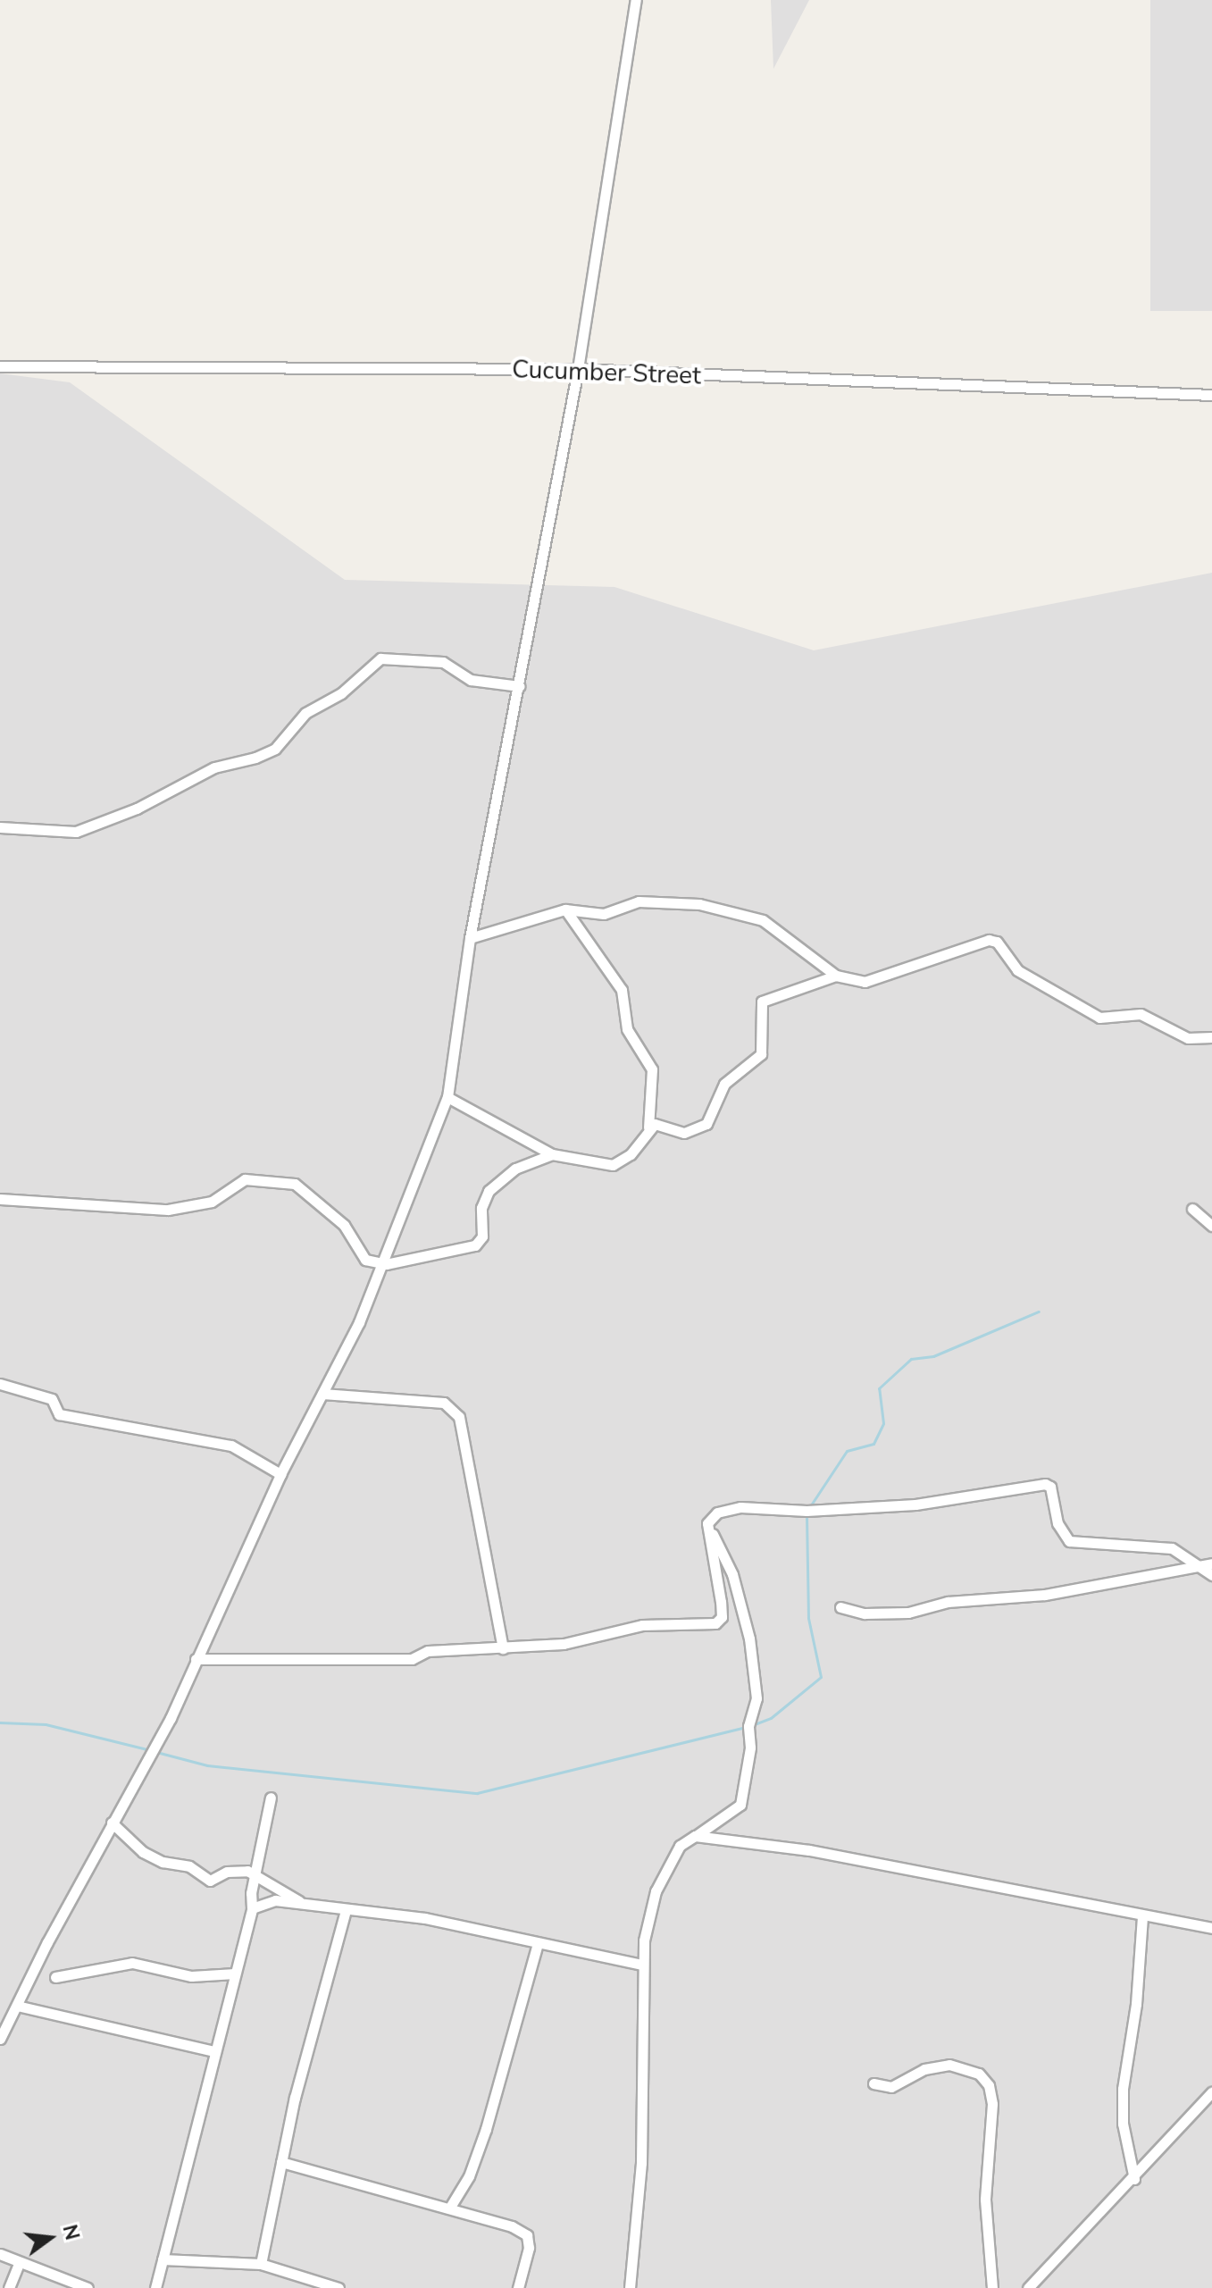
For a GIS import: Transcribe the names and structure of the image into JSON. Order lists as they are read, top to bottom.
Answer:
{
  "streets": {
    "street": ["Cucumber Street"]
  },
  "north": "right"
}
